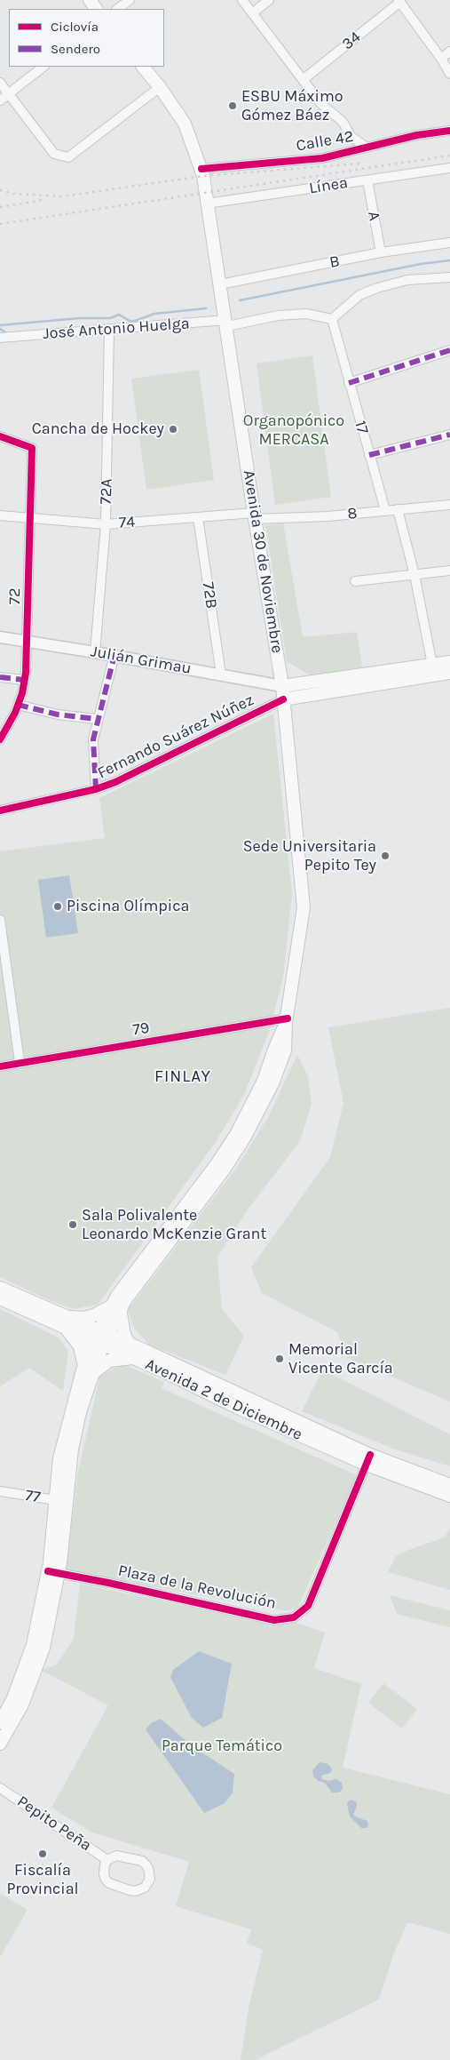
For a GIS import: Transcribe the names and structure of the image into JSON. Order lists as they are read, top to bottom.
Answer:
{
  "streets": {
    "main road": ["Avenida 30 de Noviembre", "Avenida 2 de Diciembre"],
    "street": [
      "34",
      "Calle 42",
      "Línea",
      "A",
      "B",
      "José Antonio Huelga",
      "17",
      "72A",
      "8",
      "74",
      "72B",
      "72",
      "Julián Grimau",
      "Fernando Suárez Núñez",
      "79",
      "77",
      "Plaza de la Revolución",
      "Pepito Peña"
    ]
  },
  "crossings": [
    ["Calle 42", "Avenida 30 de Noviembre"],
    ["Línea", "A"],
    ["Línea", "Avenida 30 de Noviembre"],
    ["A", "B"],
    ["B", "Avenida 30 de Noviembre"],
    ["José Antonio Huelga", "17"],
    ["José Antonio Huelga", "72A"],
    ["José Antonio Huelga", "Avenida 30 de Noviembre"],
    ["17", "8"],
    ["72A", "74"],
    ["72A", "Julián Grimau"],
    ["8", "74"],
    ["8", "Avenida 30 de Noviembre"],
    ["74", "Avenida 30 de Noviembre"],
    ["74", "72B"],
    ["74", "72"],
    ["Avenida 30 de Noviembre", "Julián Grimau"],
    ["Avenida 30 de Noviembre", "Fernando Suárez Núñez"],
    ["Avenida 30 de Noviembre", "79"],
    ["Avenida 30 de Noviembre", "Avenida 2 de Diciembre"],
    ["Avenida 30 de Noviembre", "77"],
    ["Avenida 30 de Noviembre", "Plaza de la Revolución"],
    ["72B", "Julián Grimau"],
    ["72", "Julián Grimau"],
    ["Avenida 2 de Diciembre", "Plaza de la Revolución"]
  ],
  "districts": ["FINLAY"],
  "parks": ["Organopónico MERCASA", "Parque Temático"],
  "places": [
    "ESBU Máximo Gómez Báez",
    "Cancha de Hockey",
    "Sede Universitaria Pepito Tey",
    "Piscina Olímpica",
    "Sala Polivalente Leonardo McKenzie Grant",
    "Memorial Vicente García",
    "Fiscalía Provincial"
  ],
  "legend": ["Ciclovía", "Sendero"]
}
